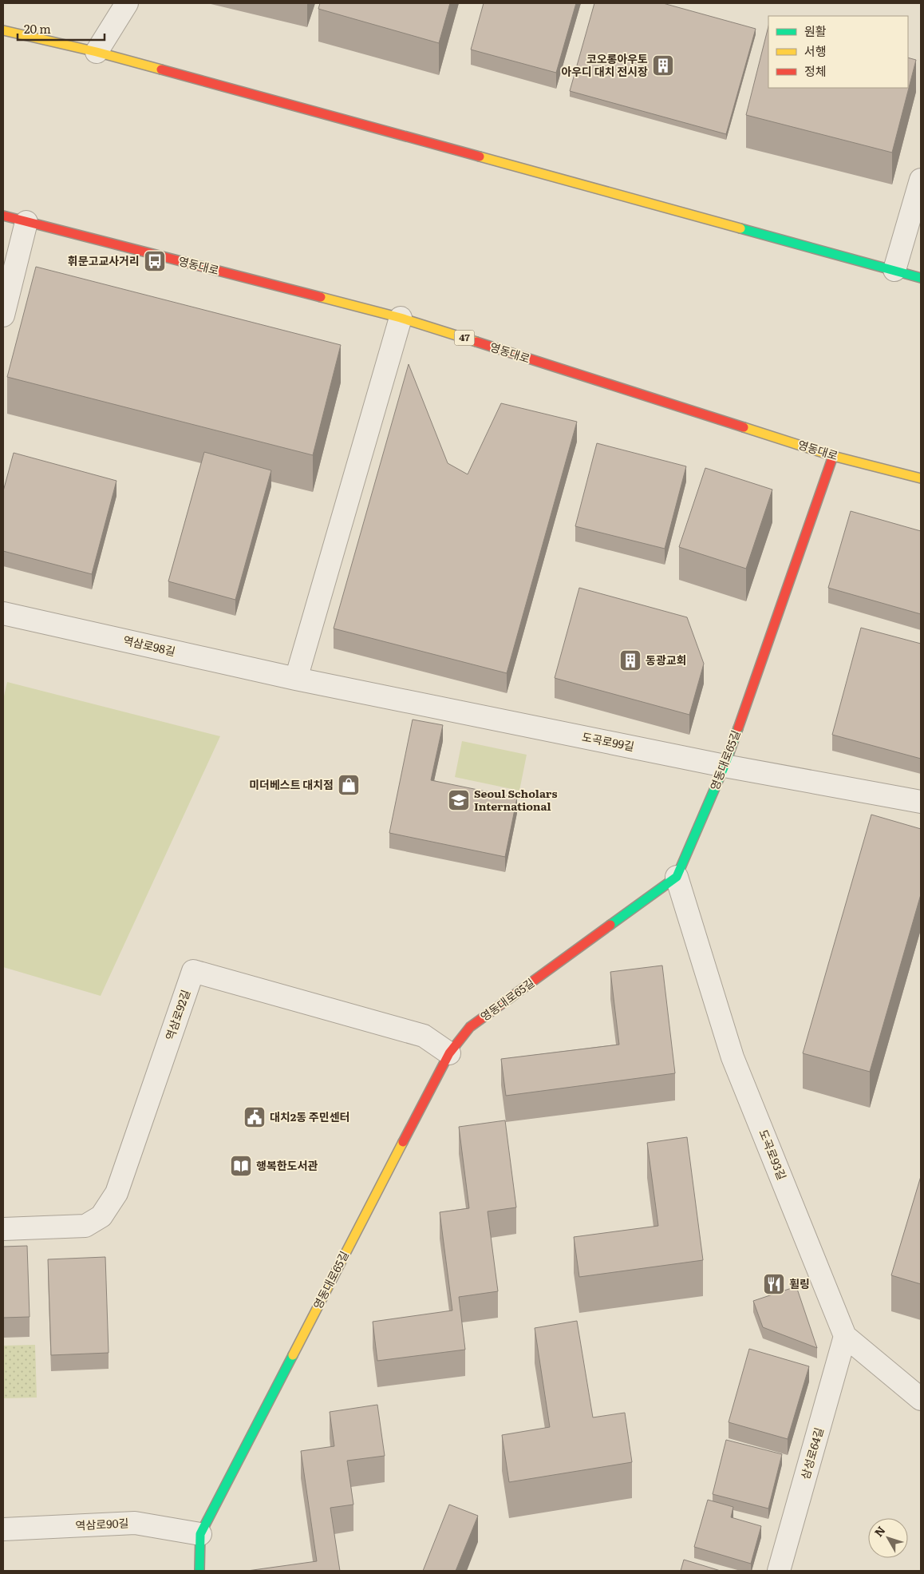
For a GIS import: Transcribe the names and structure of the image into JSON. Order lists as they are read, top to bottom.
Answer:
{
  "streets": {
    "main road": ["영동대로", "47", "영동대로65길"],
    "street": [
      "역삼로98길",
      "도곡로99길",
      "역삼로92길",
      "도곡로93길",
      "삼성로64길",
      "역삼로90길"
    ]
  },
  "crossings": [
    ["영동대로", "영동대로65길"],
    ["역삼로98길", "도곡로99길"],
    ["도곡로99길", "영동대로65길"],
    ["영동대로65길", "역삼로92길"],
    ["영동대로65길", "도곡로93길"],
    ["영동대로65길", "역삼로90길"],
    ["도곡로93길", "삼성로64길"]
  ],
  "places": {
    "building": ["코오롱아우토 아우디 대치 전시장", "동광교회"],
    "bus stop": ["휘문고교사거리"],
    "shop": ["미더베스트 대치점"],
    "school or university": ["Seoul Scholars International"],
    "public building": ["대치2동 주민센터"],
    "library": ["행복한도서관"],
    "restaurant": ["휠링"]
  },
  "legend": ["원활", "서행", "정체"],
  "scale_bar": "20 m",
  "north": "top left"
}
